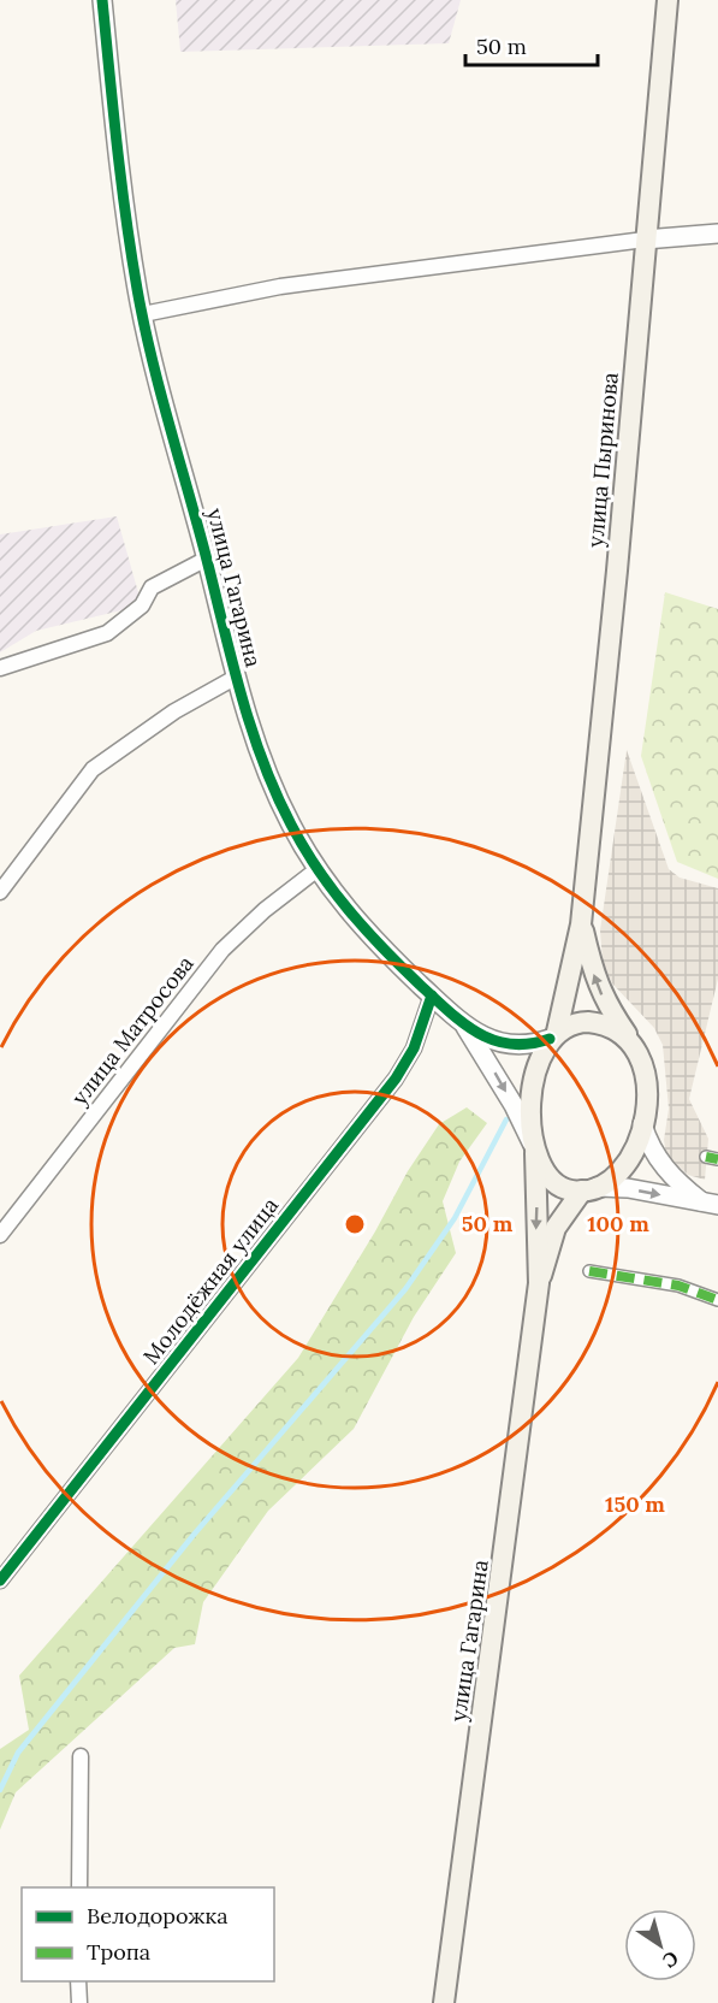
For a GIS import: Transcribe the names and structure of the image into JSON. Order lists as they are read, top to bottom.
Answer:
{
  "streets": {
    "main road": ["улица Пыринова", "улица Гагарина"],
    "street": ["улица Матросова", "Молодёжная улица"]
  },
  "crossings": [
    ["улица Пыринова", "улица Гагарина"],
    ["улица Гагарина", "улица Матросова"],
    ["улица Гагарина", "Молодёжная улица"]
  ],
  "legend": ["Велодорожка", "Тропа"],
  "scale_bar": "50 m",
  "north": "bottom right",
  "rings": ["50 m", "100 m", "150 m"]
}
